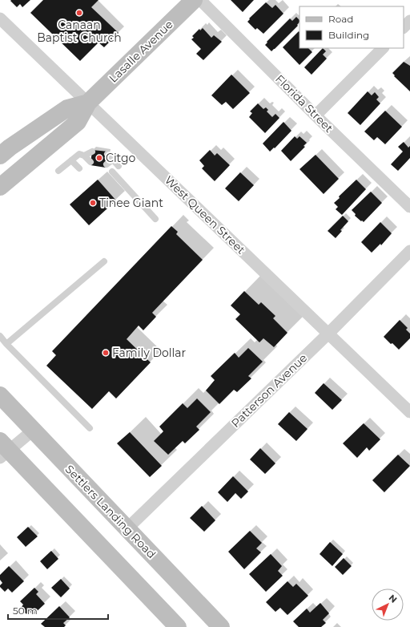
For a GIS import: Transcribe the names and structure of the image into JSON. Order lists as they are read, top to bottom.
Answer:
{
  "streets": {
    "main road": ["Lasalle Avenue", "Settlers Landing Road"],
    "street": ["Florida Street", "West Queen Street", "Patterson Avenue"]
  },
  "crossings": [
    ["Lasalle Avenue", "West Queen Street"],
    ["West Queen Street", "Patterson Avenue"],
    ["Patterson Avenue", "Settlers Landing Road"]
  ],
  "places": [
    "Canaan Baptist Church",
    "Citgo",
    "Tinee Giant",
    "Family Dollar"
  ],
  "legend": ["Road", "Building"],
  "scale_bar": "50 m",
  "north": "top right"
}
